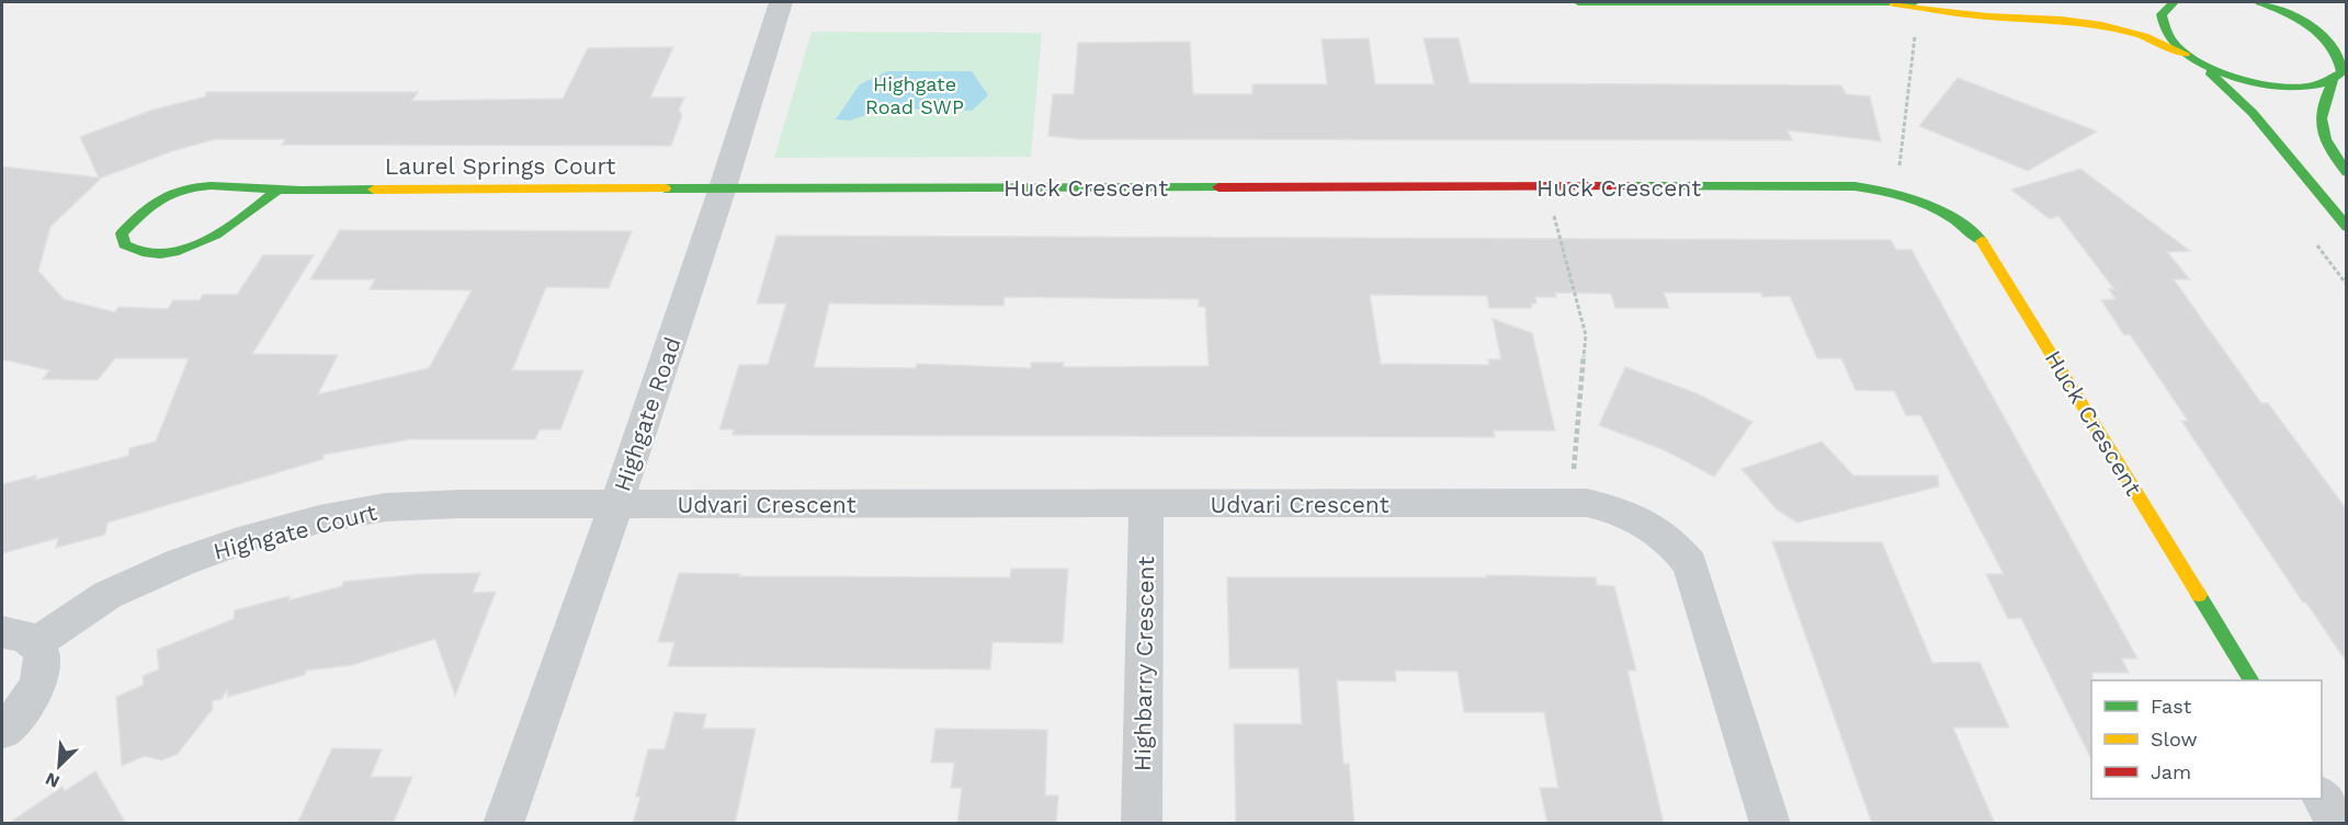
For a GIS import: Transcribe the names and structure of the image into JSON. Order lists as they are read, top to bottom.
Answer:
{
  "streets": {
    "street": [
      "Laurel Springs Court",
      "Huck Crescent",
      "Highgate Road",
      "Udvari Crescent",
      "Highgate Court",
      "Highbarry Crescent"
    ]
  },
  "crossings": [
    ["Laurel Springs Court", "Huck Crescent"],
    ["Laurel Springs Court", "Highgate Road"],
    ["Huck Crescent", "Highgate Road"],
    ["Highgate Road", "Udvari Crescent"],
    ["Highgate Road", "Highgate Court"],
    ["Udvari Crescent", "Highgate Court"],
    ["Udvari Crescent", "Highbarry Crescent"]
  ],
  "parks": ["Highgate Road SWP"],
  "legend": ["Fast", "Slow", "Jam"],
  "north": "bottom left"
}
